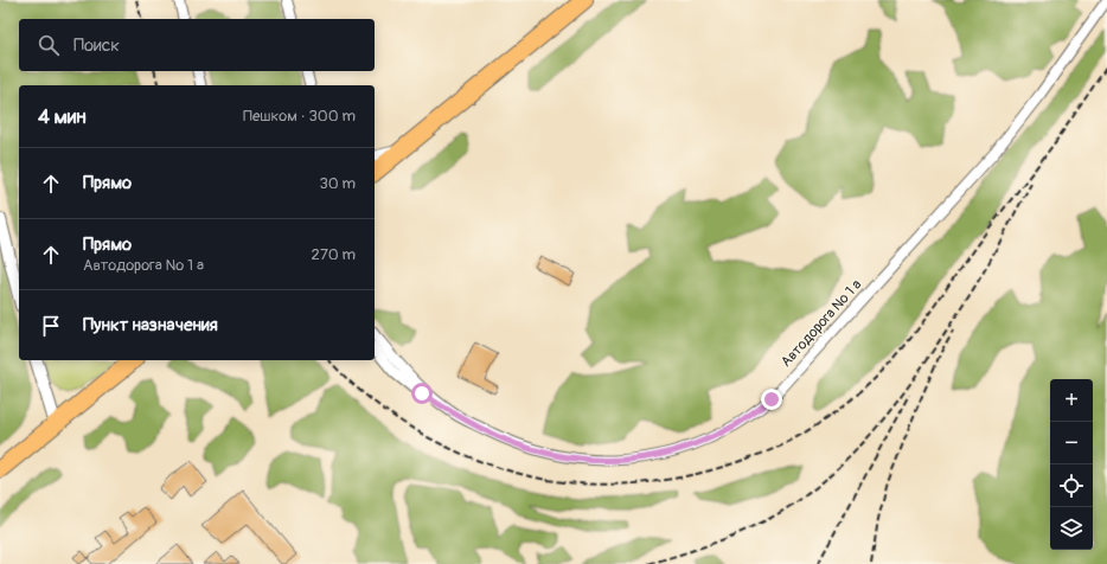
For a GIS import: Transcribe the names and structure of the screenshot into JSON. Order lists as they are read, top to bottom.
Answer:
{
  "streets": {
    "street": ["Автодорога № 1 а"]
  },
  "page": {
    "search": "Поиск",
    "heading": ["4 мин", "Пешком · 300 m"],
    "list": [
      ["Прямо", "30 m"],
      ["Прямо", "Автодорога № 1 а", "270 m"],
      "Пункт назначения"
    ],
    "map_buttons": ["+", "−"]
  }
}
